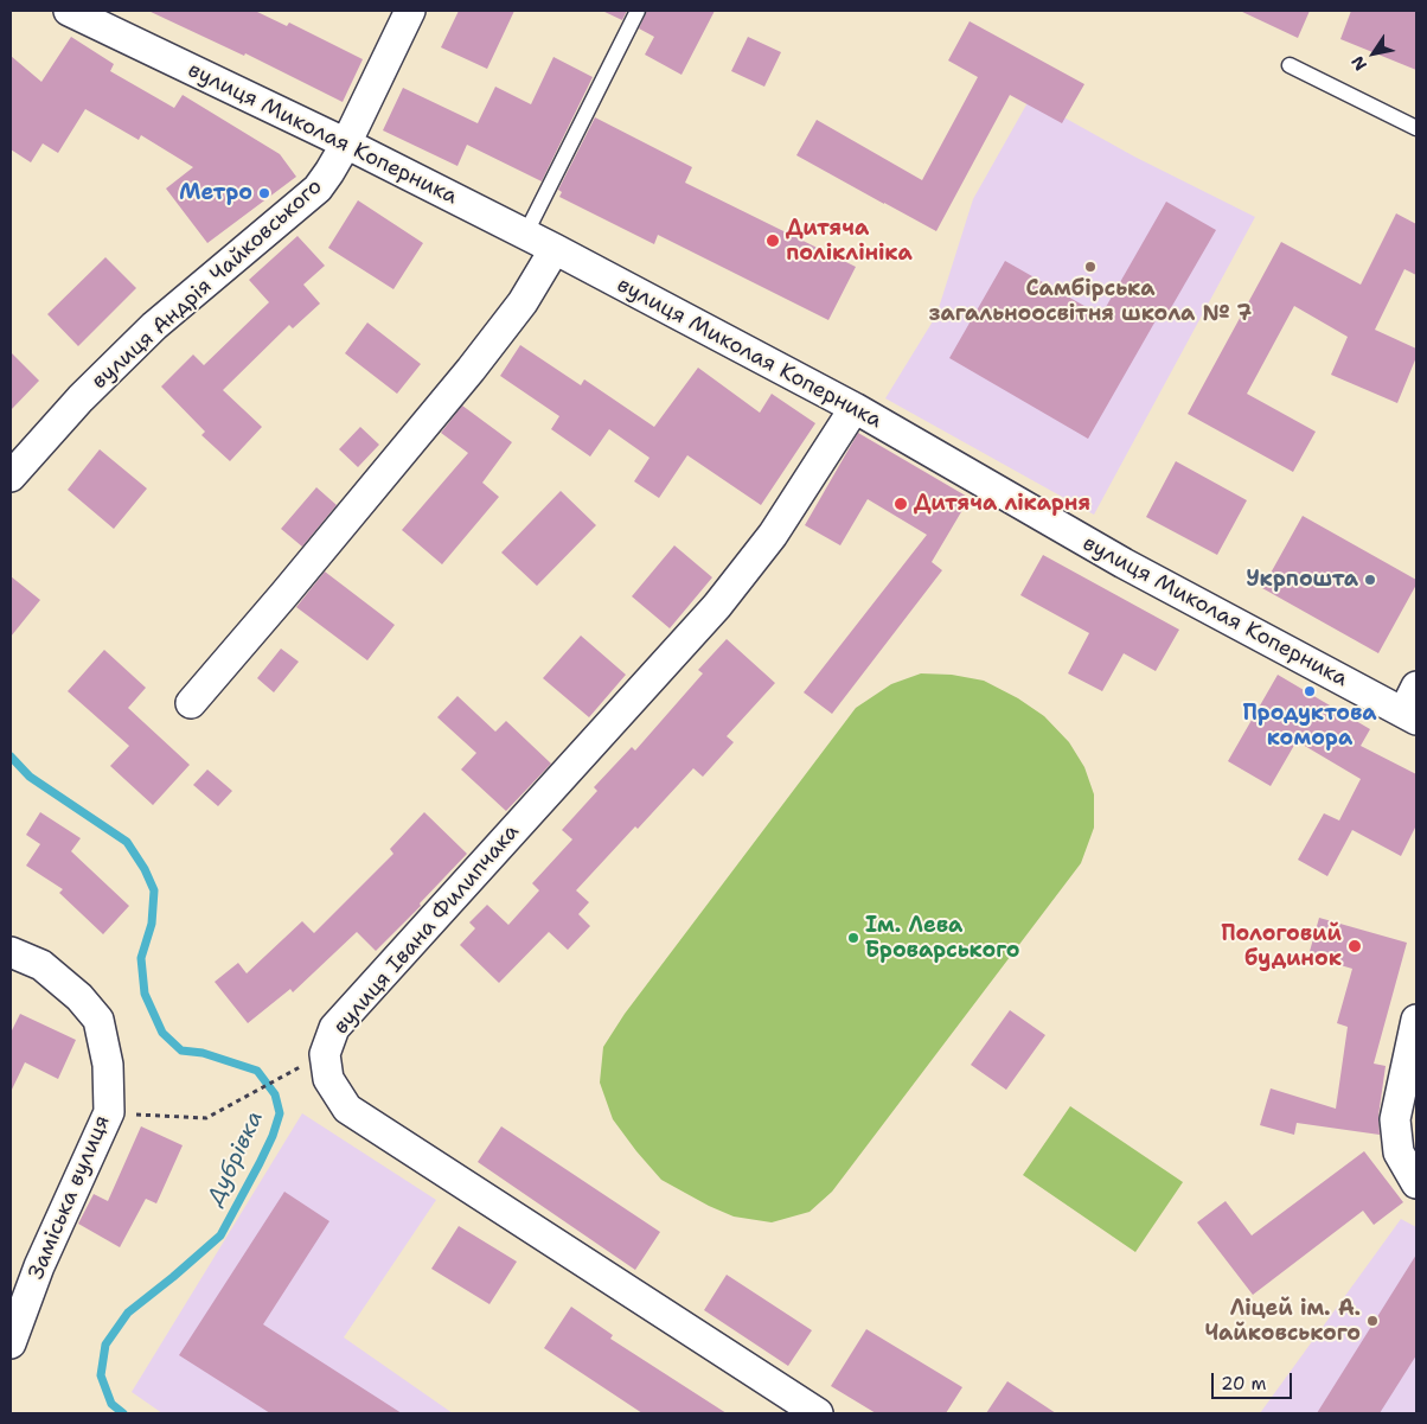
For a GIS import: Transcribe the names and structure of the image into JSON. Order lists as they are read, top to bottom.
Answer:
{
  "streets": {
    "street": [
      "вулиця Миколая Коперника",
      "вулиця Андрія Чайковського",
      "вулиця Івана Филипчака",
      "Заміська вулиця"
    ]
  },
  "crossings": [
    ["вулиця Миколая Коперника", "вулиця Андрія Чайковського"],
    ["вулиця Миколая Коперника", "вулиця Івана Филипчака"]
  ],
  "water": ["Дубрівка"],
  "places": [
    "Метро",
    "Дитяча поліклініка",
    "Самбірська загальноосвітня школа № 7",
    "Дитяча лікарня",
    "Укрпошта",
    "Продуктова комора",
    "Ім. Лева Броварського",
    "Пологовий будинок",
    "Ліцей ім. А. Чайковського"
  ],
  "scale_bar": "20 m",
  "north": "bottom left"
}
